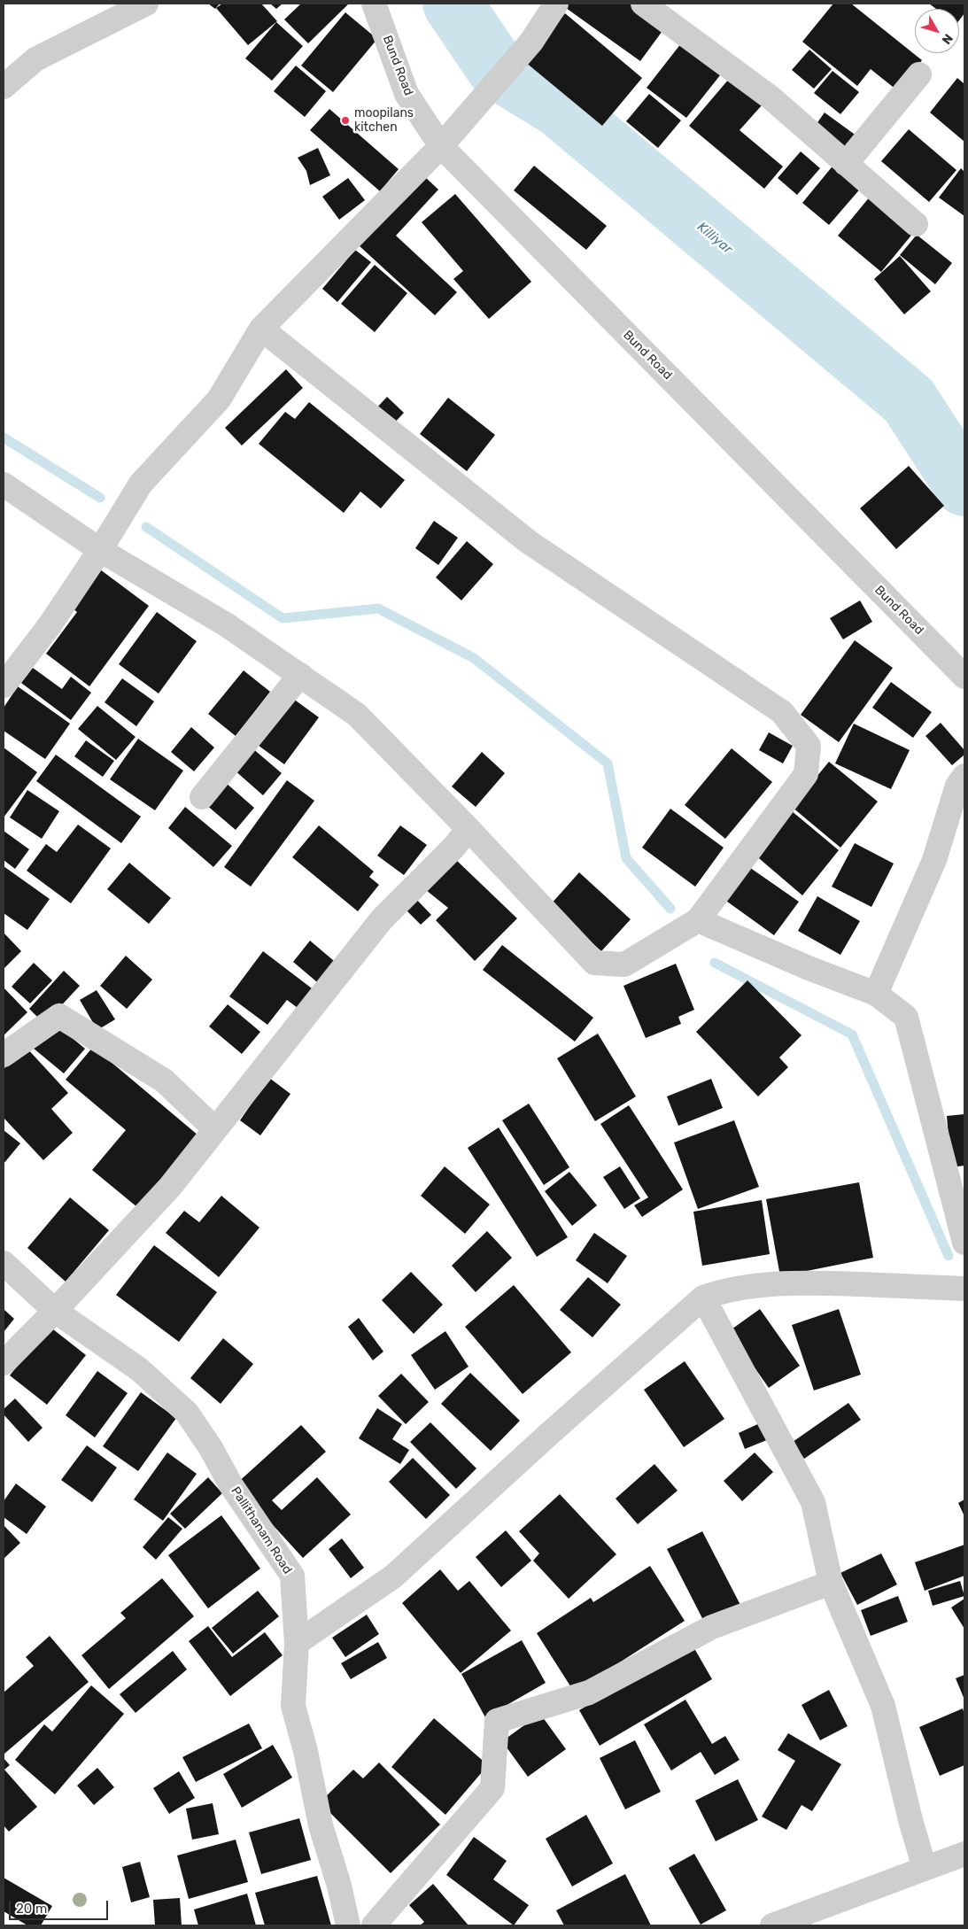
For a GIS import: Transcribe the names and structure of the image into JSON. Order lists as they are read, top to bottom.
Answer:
{
  "streets": {
    "street": ["Bund Road", "Pallithanam Road"]
  },
  "water": ["Killiyar"],
  "places": ["moopilans kitchen"],
  "scale_bar": "20 m",
  "north": "bottom right"
}
